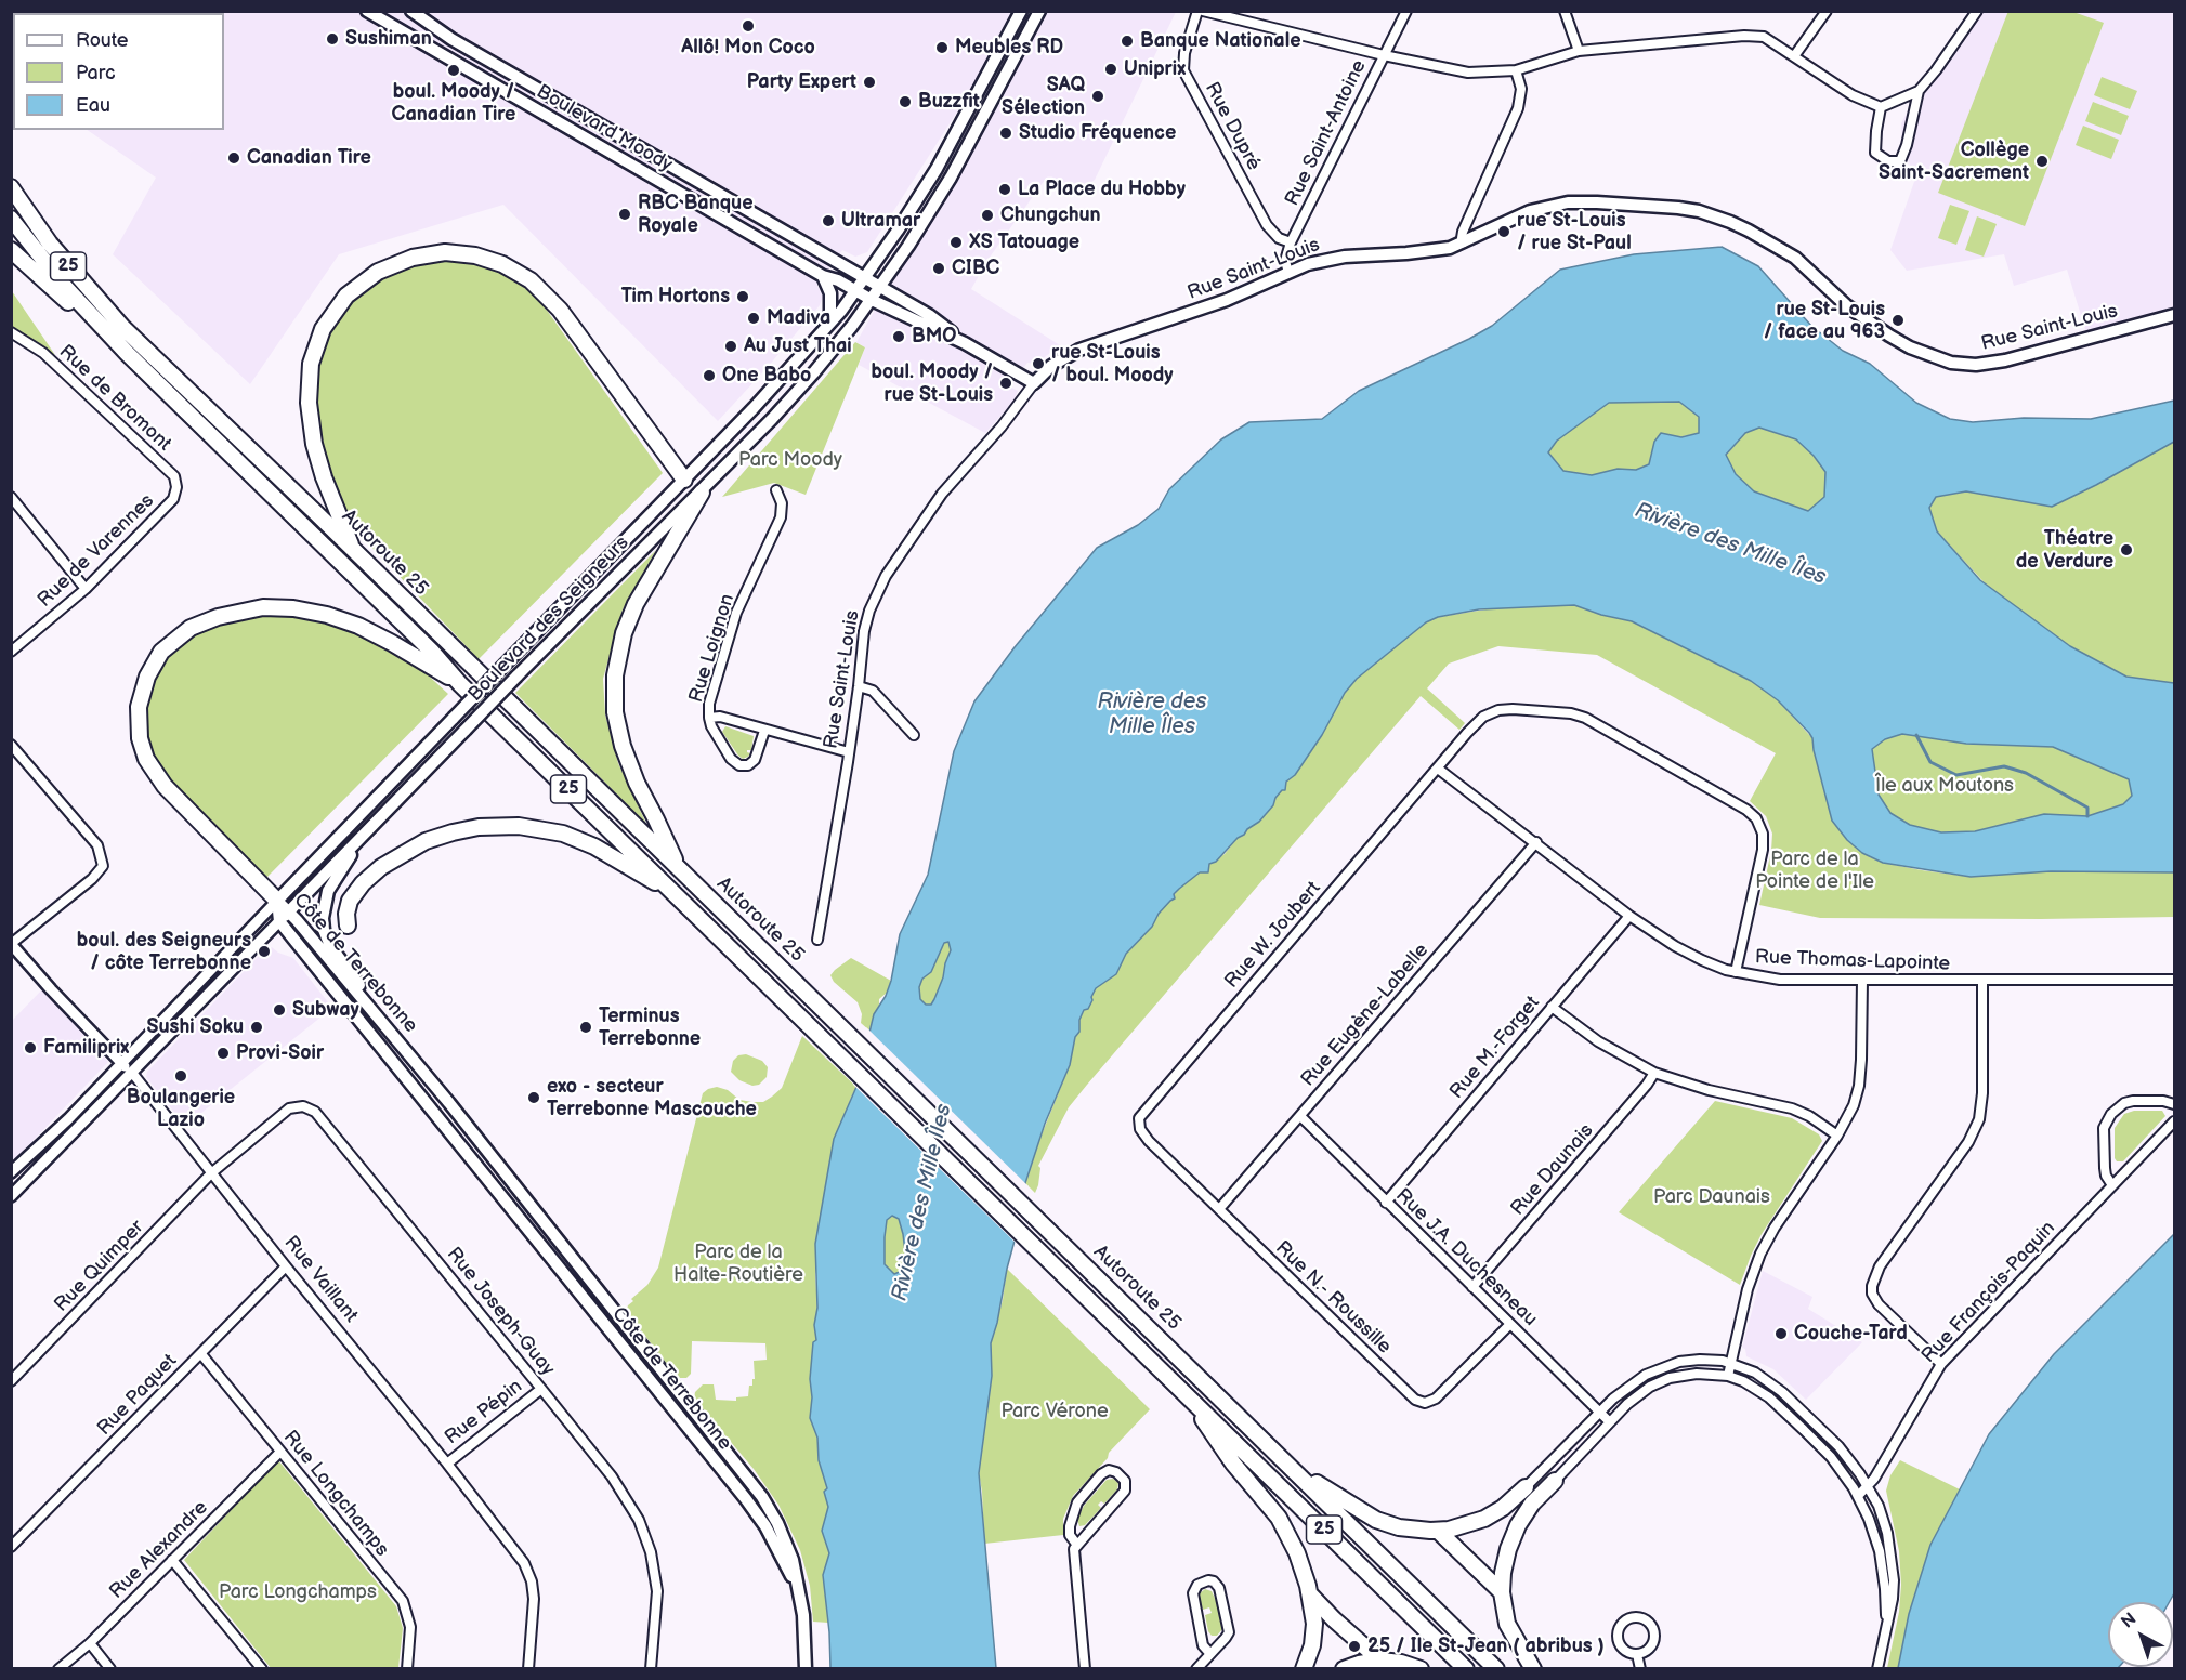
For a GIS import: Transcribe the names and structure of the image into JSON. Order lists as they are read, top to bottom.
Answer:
{
  "streets": {
    "highway": ["25", "Autoroute 25"],
    "main road": [
      "Boulevard Moody",
      "Rue Saint-Louis",
      "Boulevard des Seigneurs",
      "Côte de Terrebonne"
    ],
    "street": [
      "Rue Dupré",
      "Rue Saint-Antoine",
      "Rue de Bromont",
      "Rue de Varennes",
      "Rue Loignon",
      "Rue W. Joubert",
      "Rue Thomas-Lapointe",
      "Rue Eugène-Labelle",
      "Rue M.-Forget",
      "Rue Daunais",
      "Rue J.A. Duchesneau",
      "Rue Quimper",
      "Rue Vaillant",
      "Rue François-Paquin",
      "Rue N.- Roussille",
      "Rue Joseph-Guay",
      "Rue Paquet",
      "Rue Pépin",
      "Rue Longchamps",
      "Rue Alexandre"
    ]
  },
  "crossings": [
    ["Rue Dupré", "Rue Saint-Antoine"],
    ["Boulevard Moody", "Rue Saint-Louis"],
    ["Boulevard Moody", "Boulevard des Seigneurs"],
    ["Rue Saint-Antoine", "Rue Saint-Louis"],
    ["Rue Saint-Louis", "Rue Loignon"],
    ["Rue de Bromont", "Rue de Varennes"],
    ["Boulevard des Seigneurs", "Côte de Terrebonne"],
    ["Boulevard des Seigneurs", "Rue Vaillant"],
    ["Rue W. Joubert", "Rue Thomas-Lapointe"],
    ["Rue W. Joubert", "Rue N.- Roussille"],
    ["Rue Thomas-Lapointe", "Rue Eugène-Labelle"],
    ["Rue Thomas-Lapointe", "Rue M.-Forget"],
    ["Rue Eugène-Labelle", "Rue J.A. Duchesneau"],
    ["Rue Eugène-Labelle", "Rue N.- Roussille"],
    ["Rue M.-Forget", "Rue J.A. Duchesneau"],
    ["Rue Daunais", "Rue J.A. Duchesneau"],
    ["Rue J.A. Duchesneau", "Rue N.- Roussille"],
    ["Rue Quimper", "Rue Vaillant"],
    ["Rue Quimper", "Rue Joseph-Guay"],
    ["Rue Vaillant", "Rue Joseph-Guay"],
    ["Rue Vaillant", "Rue Paquet"],
    ["Rue Vaillant", "Rue Pépin"],
    ["Rue Joseph-Guay", "Rue Pépin"],
    ["Rue Paquet", "Rue Longchamps"],
    ["Rue Longchamps", "Rue Alexandre"]
  ],
  "water": ["Rivière des Mille Îles"],
  "parks": [
    "Parc Moody",
    "Île aux Moutons",
    "Parc de la Pointe de l'Ile",
    "Parc Daunais",
    "Parc de la Halte-Routière",
    "Parc Vérone",
    "Parc Longchamps"
  ],
  "places": [
    "Allô! Mon Coco",
    "Sushiman",
    "Banque Nationale",
    "Meubles RD",
    "Uniprix",
    "boul. Moody / Canadian Tire",
    "Party Expert",
    "SAQ Sélection",
    "Buzzfit",
    "Studio Fréquence",
    "Canadian Tire",
    "Collège Saint-Sacrement",
    "La Place du Hobby",
    "RBC Banque Royale",
    "Chungchun",
    "Ultramar",
    "rue St-Louis / rue St-Paul",
    "XS Tatouage",
    "CIBC",
    "Tim Hortons",
    "Madiva",
    "rue St-Louis / face au 963",
    "BMO",
    "Au Just Thai",
    "rue St-Louis / boul. Moody",
    "One Babo",
    "boul. Moody / rue St-Louis",
    "Théatre de Verdure",
    "boul. des Seigneurs / côte Terrebonne",
    "Subway",
    "Sushi Soku",
    "Terminus Terrebonne",
    "Familiprix",
    "Provi-Soir",
    "Boulangerie Lazio",
    "exo - secteur Terrebonne Mascouche",
    "Couche-Tard",
    "25 / Ile St-Jean ( abribus )"
  ],
  "legend": ["Route", "Parc", "Eau"],
  "north": "top left"
}
